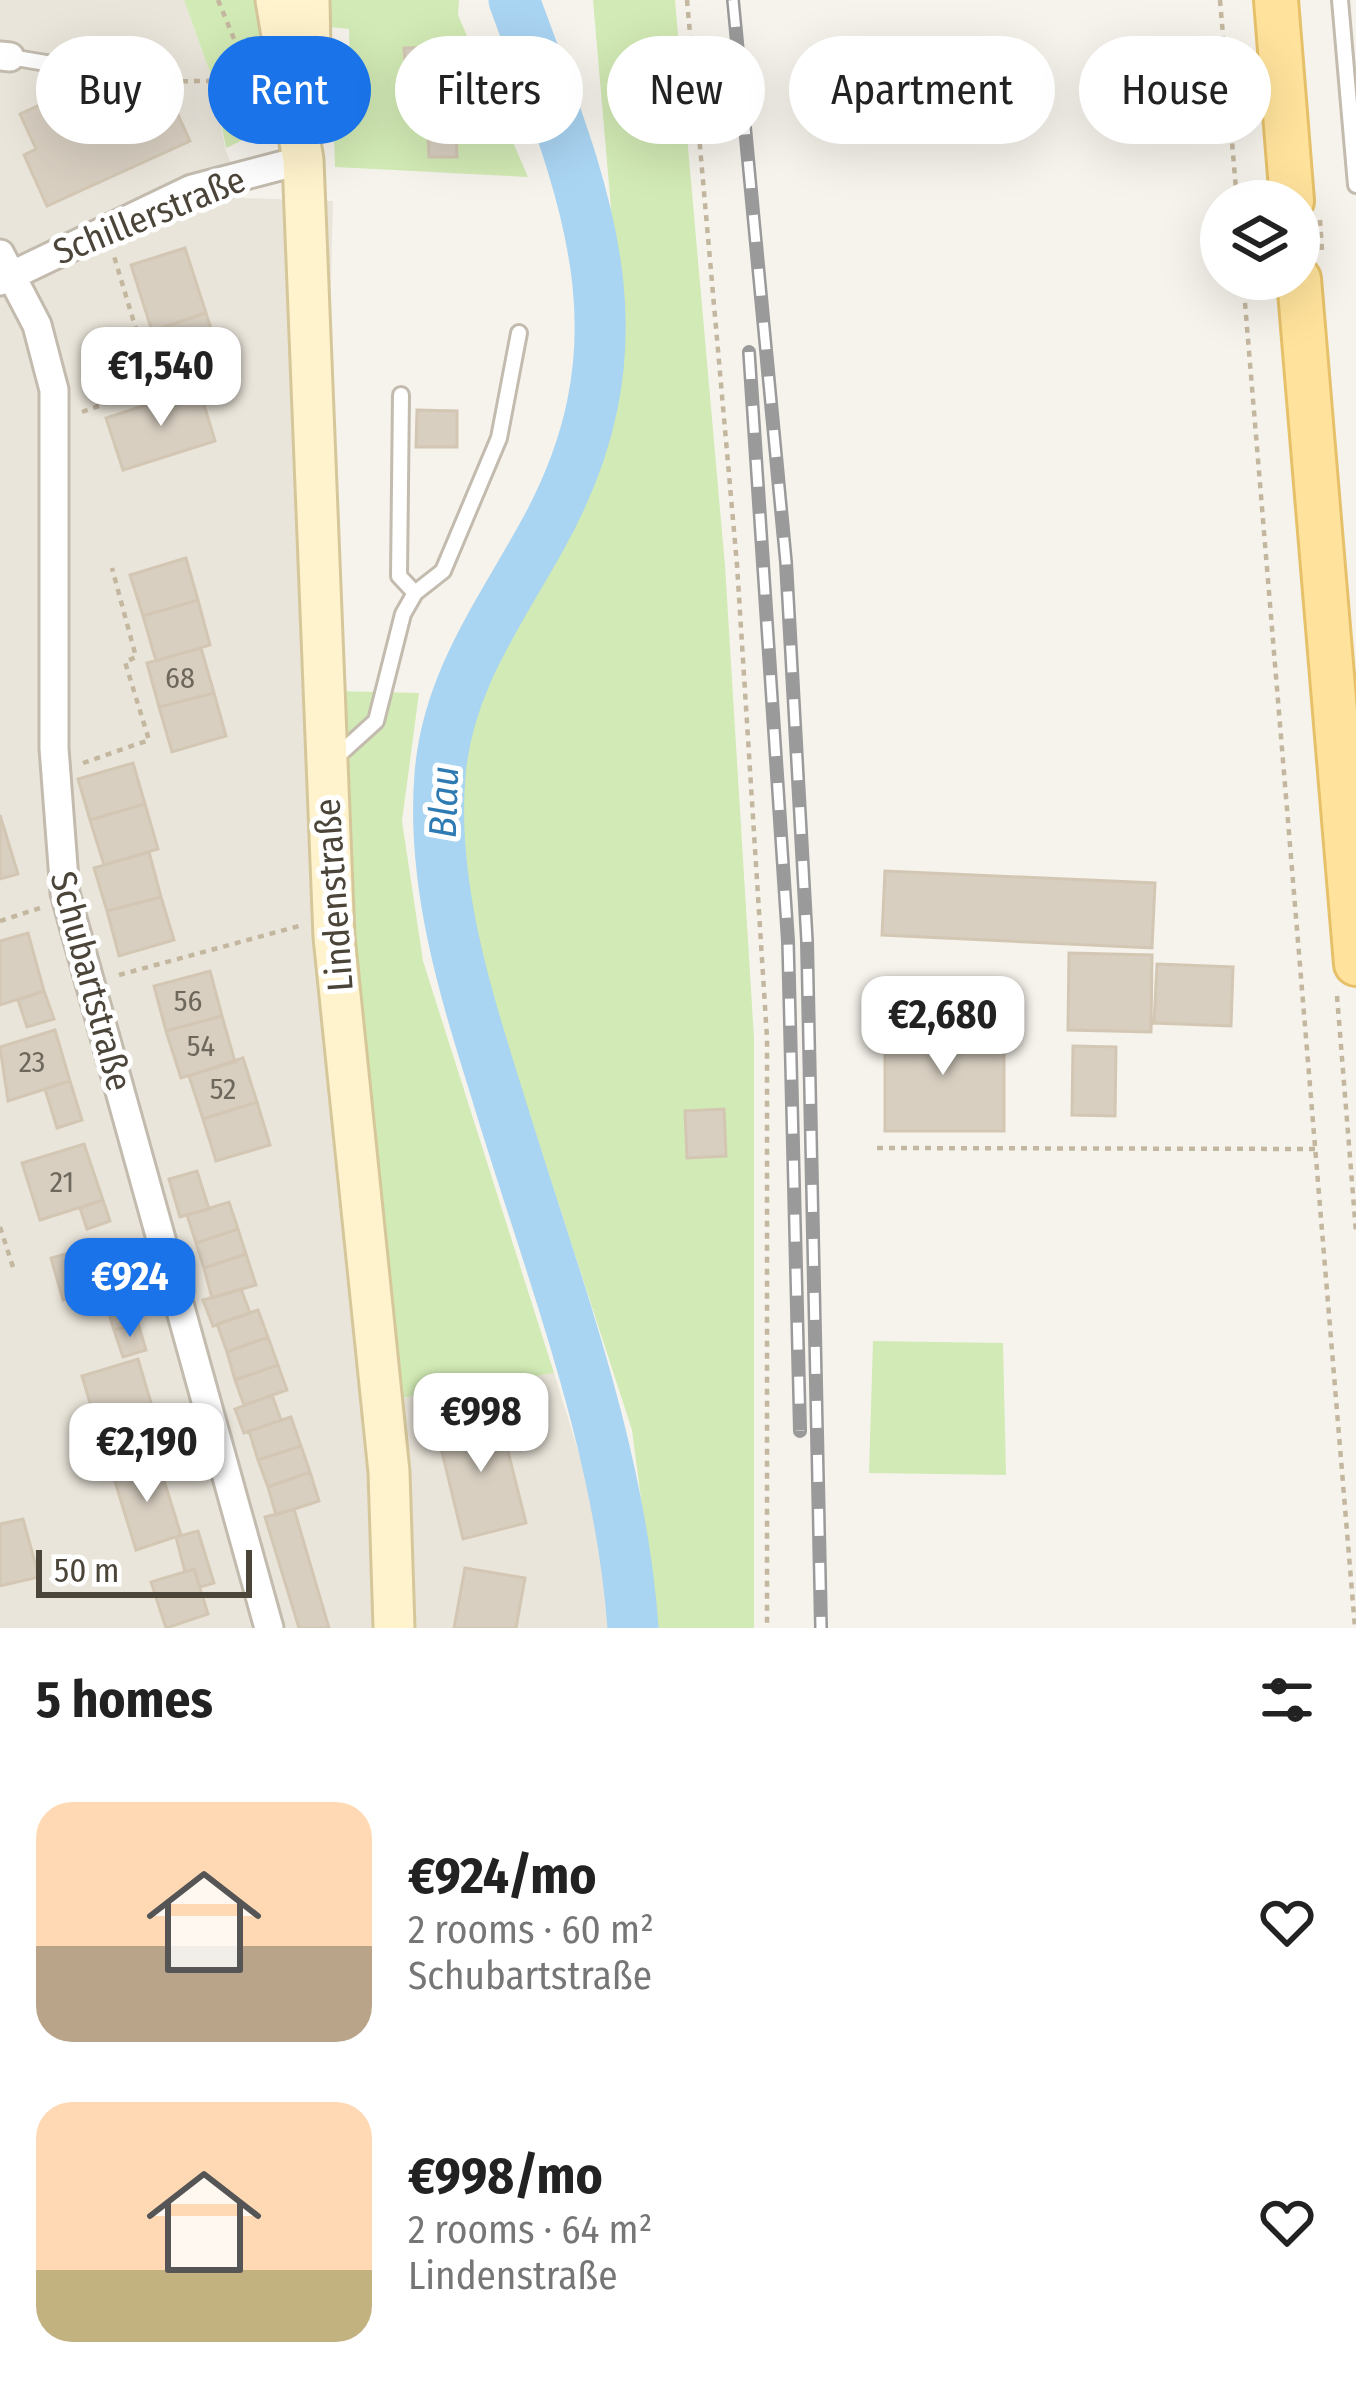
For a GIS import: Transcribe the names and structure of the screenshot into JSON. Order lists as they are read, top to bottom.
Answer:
{
  "streets": {
    "street": ["Schillerstraße", "Lindenstraße", "Schubartstraße"]
  },
  "crossings": [
    ["Schillerstraße", "Lindenstraße"],
    ["Schillerstraße", "Schubartstraße"]
  ],
  "water": ["Blau"],
  "house_numbers": [
    "68",
    "56",
    "54",
    "23",
    "52",
    "21"
  ],
  "scale_bar": "50 m",
  "page": {
    "chip": [
      "Buy",
      "Rent",
      "Filters",
      "New",
      "Apartment",
      "House"
    ],
    "price": [
      "€1,540",
      "€2,680",
      "€924",
      "€998",
      "€2,190"
    ],
    "scale": "50 m",
    "heading": "5 homes",
    "list": [
      {
        "name": "€924/mo",
        "note": "2 rooms · 60 m² · Schubartstraße"
      },
      {
        "name": "€998/mo",
        "note": "2 rooms · 64 m² · Lindenstraße"
      }
    ]
  }
}
